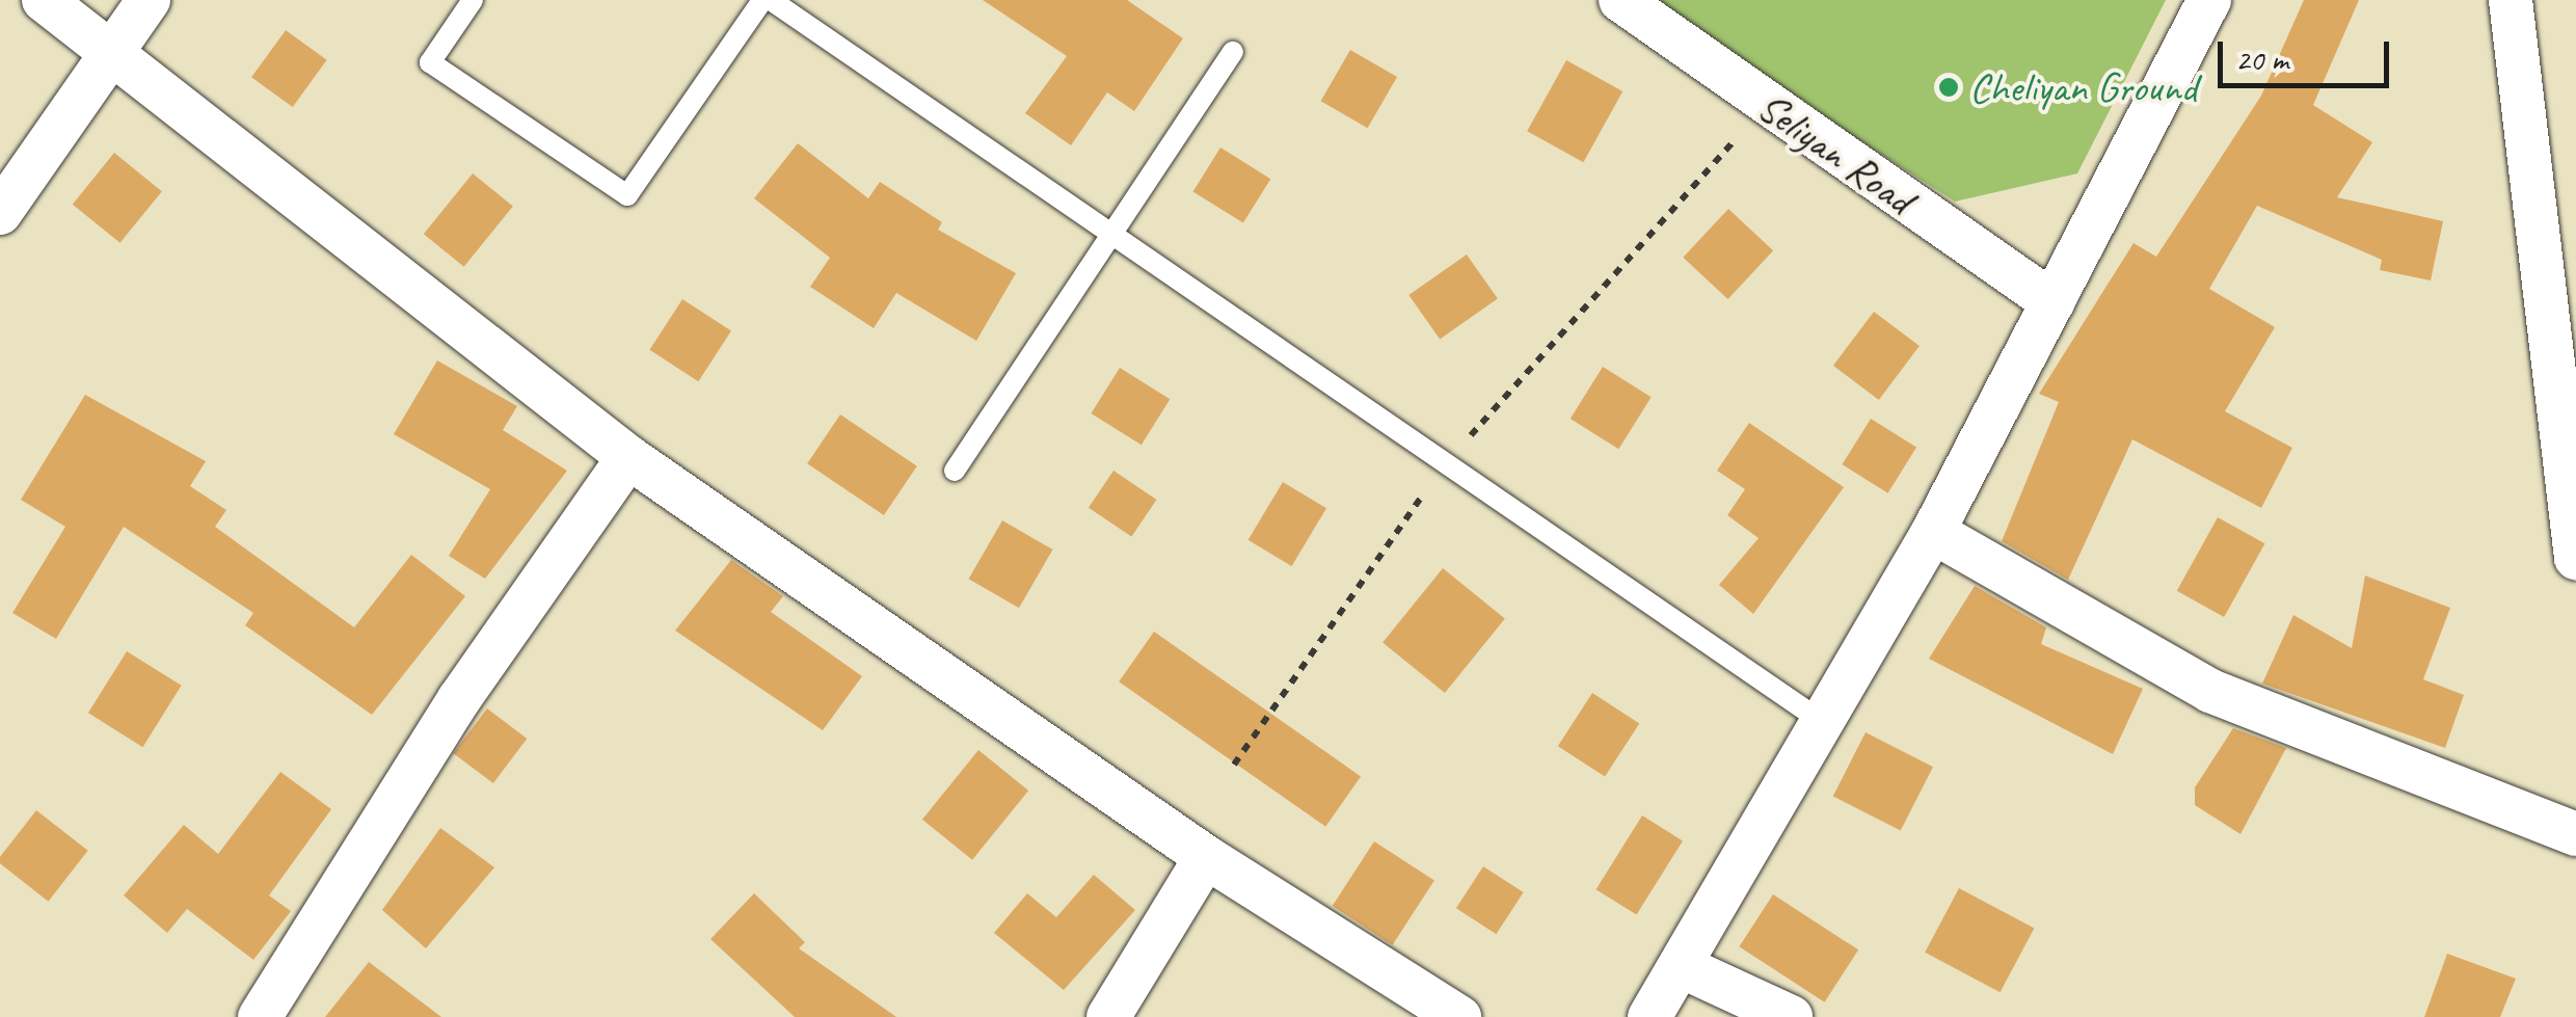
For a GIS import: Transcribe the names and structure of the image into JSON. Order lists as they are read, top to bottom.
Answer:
{
  "streets": {
    "street": ["Seliyan Road"]
  },
  "places": ["Cheliyan Ground"],
  "scale_bar": "20 m"
}
